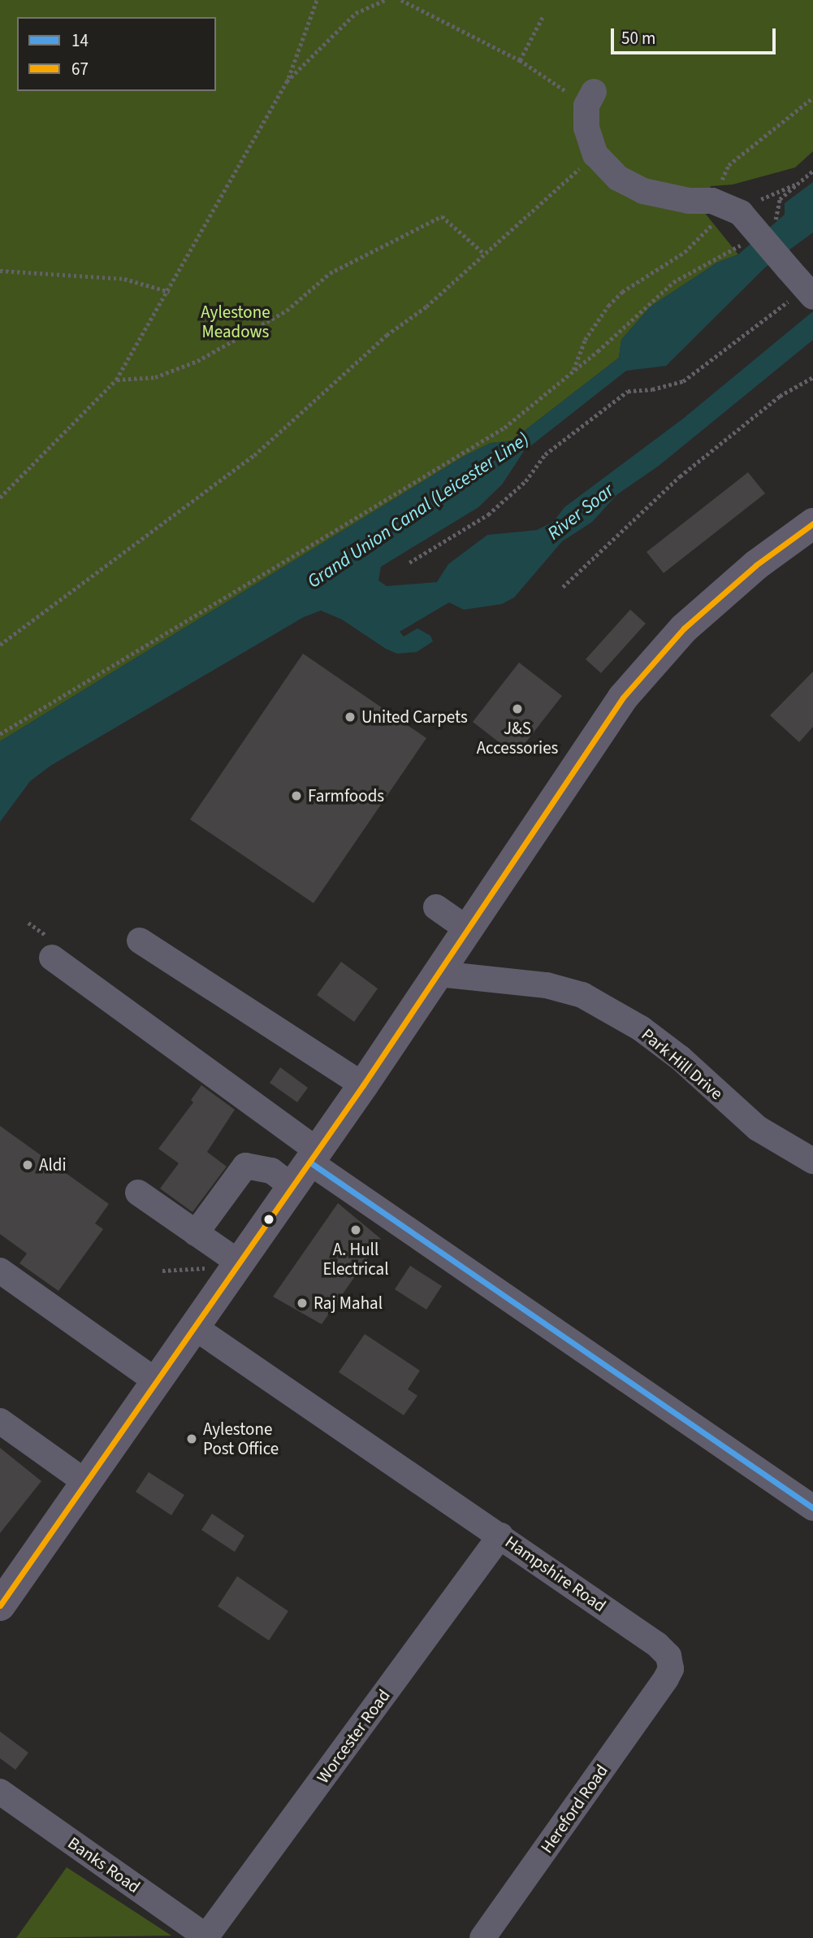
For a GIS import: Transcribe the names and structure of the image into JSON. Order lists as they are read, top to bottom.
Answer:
{
  "streets": {
    "street": [
      "Park Hill Drive",
      "Hampshire Road",
      "Worcester Road",
      "Hereford Road",
      "Banks Road"
    ]
  },
  "crossings": [
    ["Hampshire Road", "Worcester Road"],
    ["Hampshire Road", "Hereford Road"],
    ["Worcester Road", "Banks Road"]
  ],
  "water": ["Grand Union Canal (Leicester Line)", "River Soar"],
  "parks": ["Aylestone Meadows"],
  "places": [
    "J&S Accessories",
    "United Carpets",
    "Farmfoods",
    "Aldi",
    "A. Hull Electrical",
    "Raj Mahal",
    "Aylestone Post Office"
  ],
  "lines": ["transit line 67", "transit line 14"],
  "legend": ["14", "67"],
  "scale_bar": "50 m"
}
